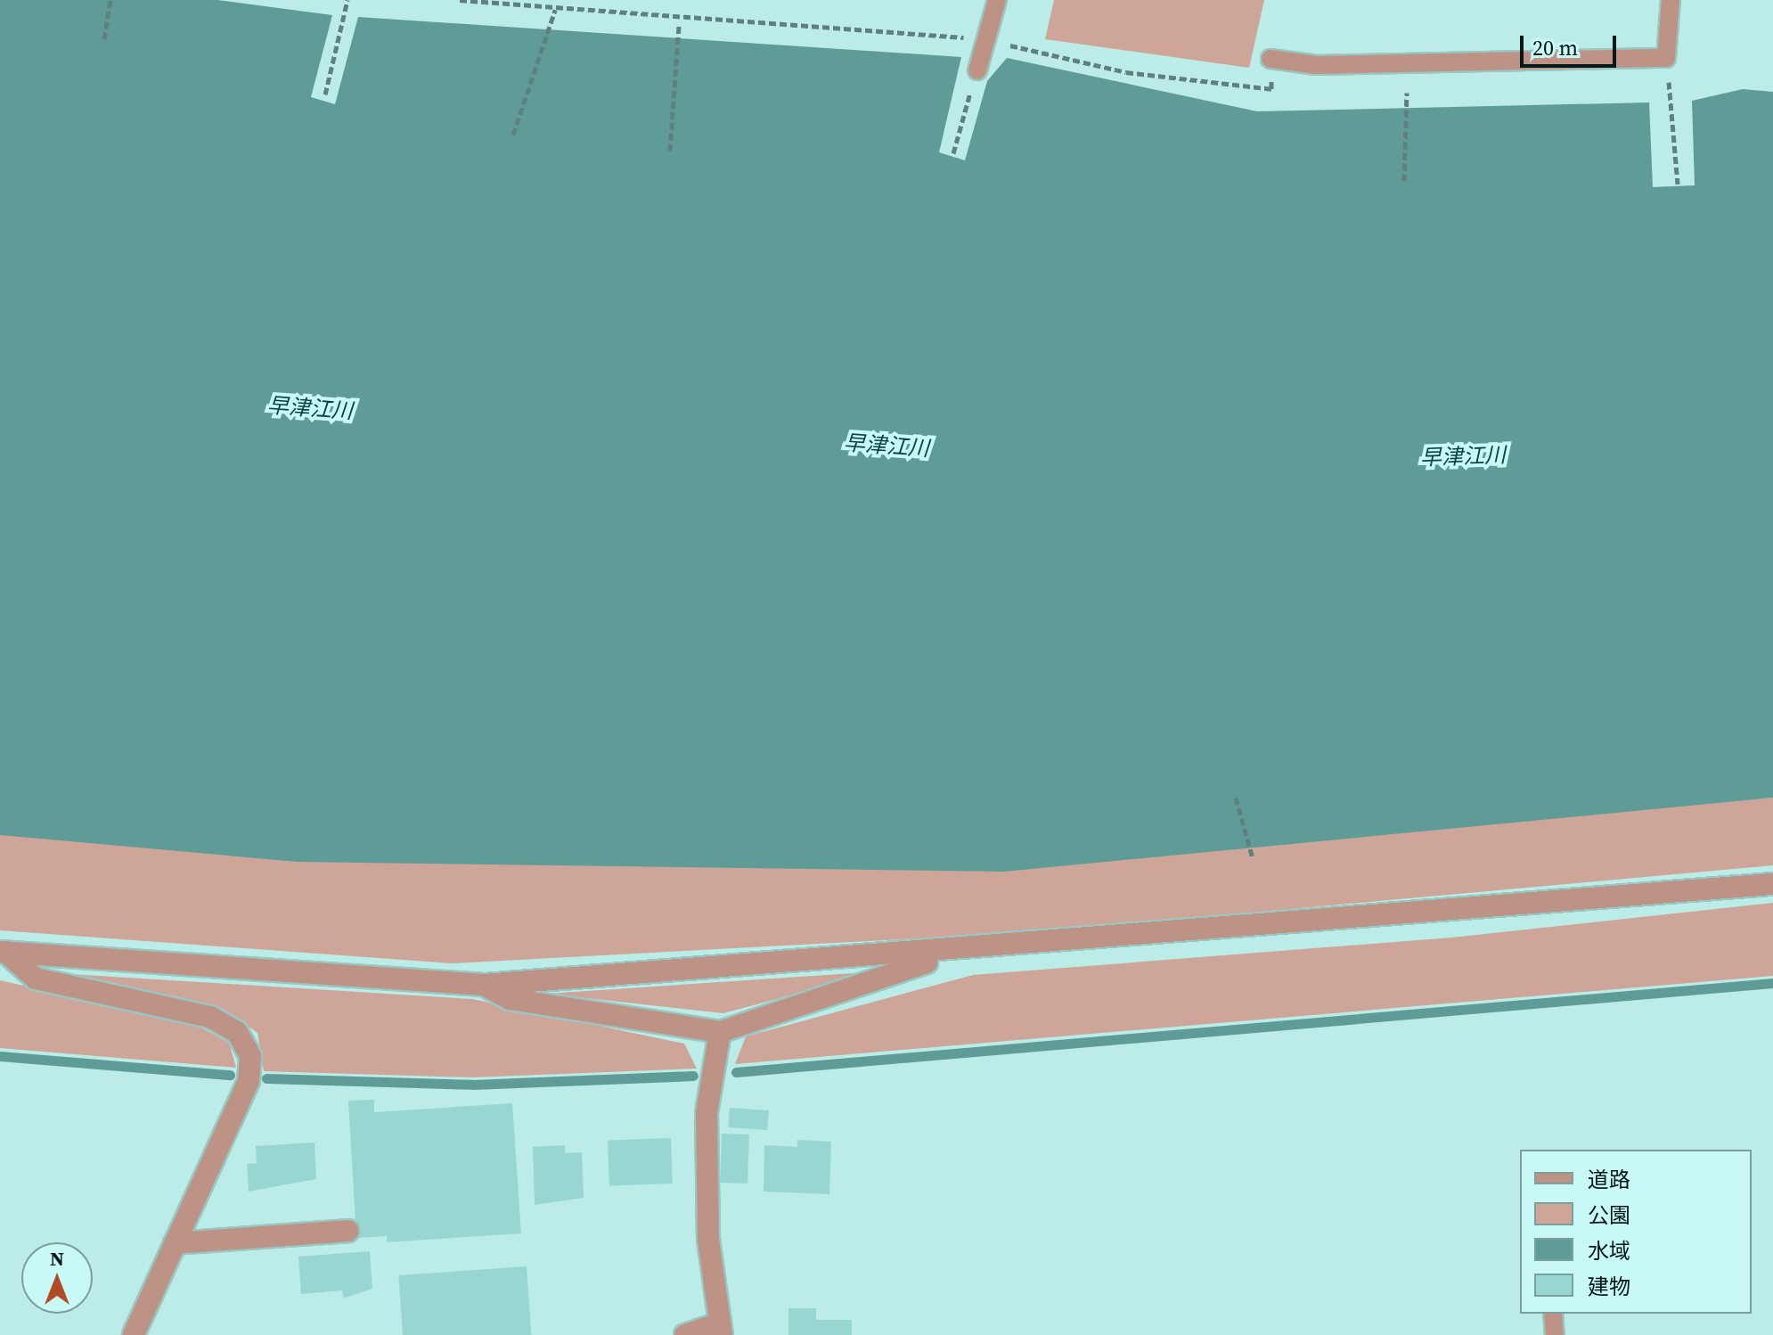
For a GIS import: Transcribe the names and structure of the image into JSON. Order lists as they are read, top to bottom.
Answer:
{
  "water": ["早津江川"],
  "legend": [
    "道路",
    "公園",
    "水域",
    "建物"
  ],
  "scale_bar": "20 m",
  "north": "top"
}
